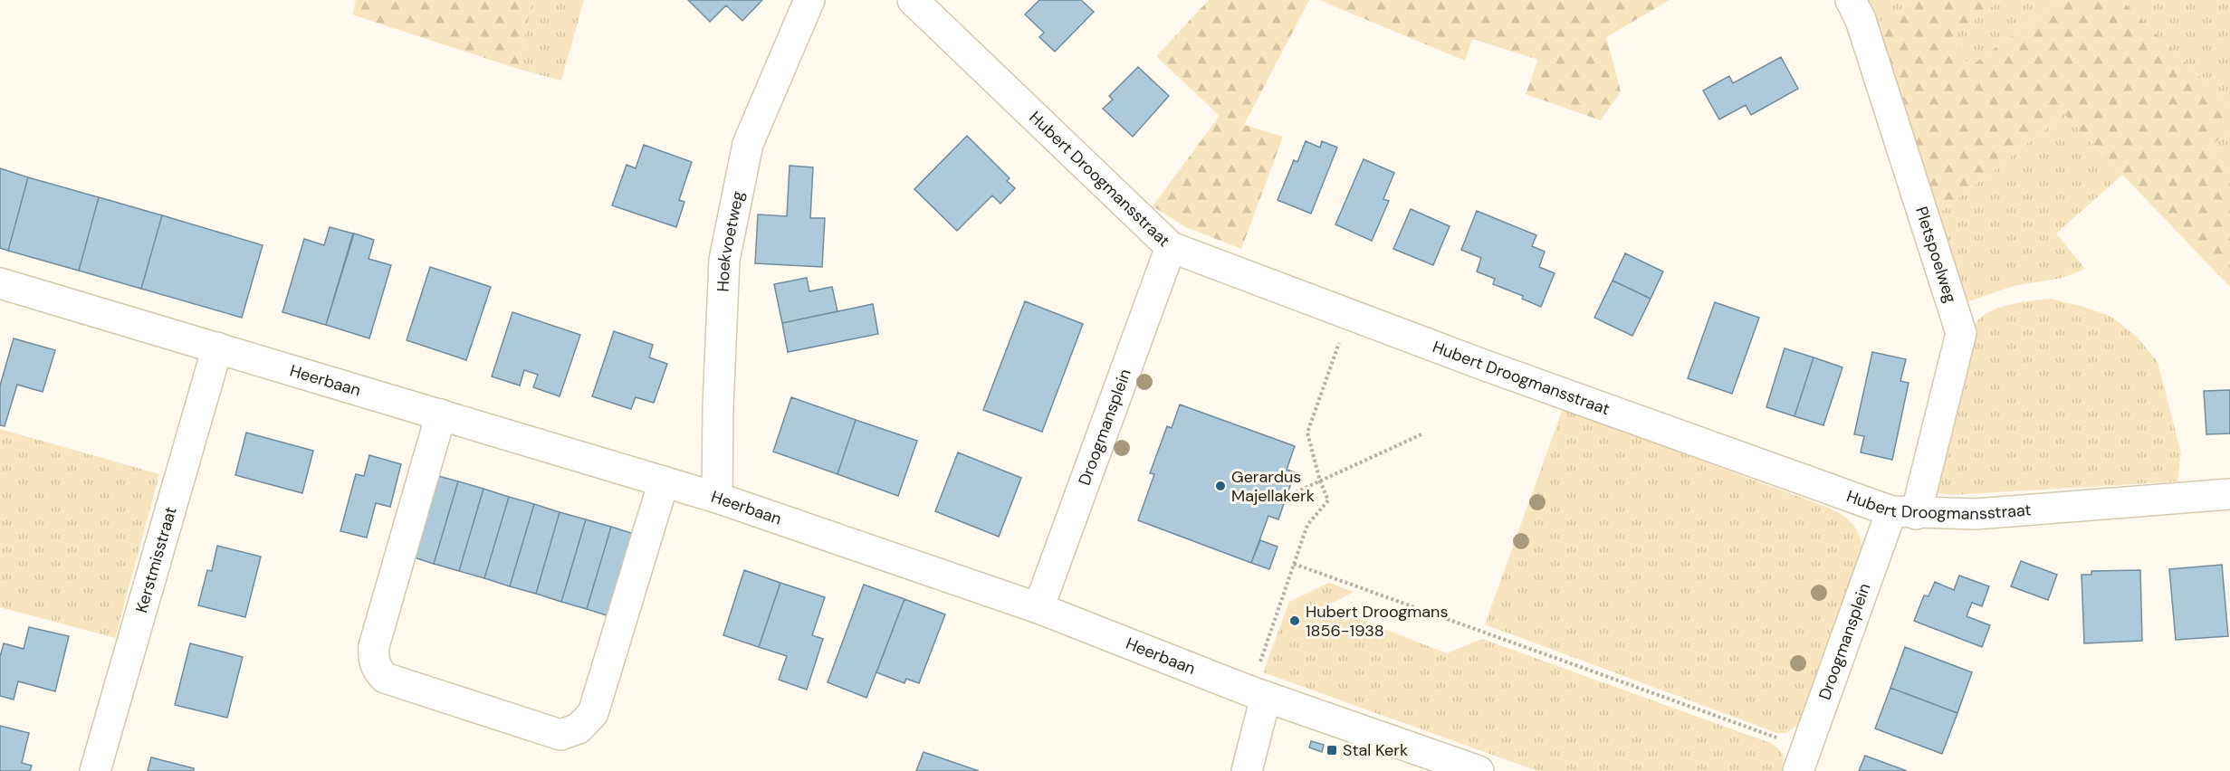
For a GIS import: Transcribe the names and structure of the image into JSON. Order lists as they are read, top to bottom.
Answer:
{
  "streets": {
    "street": [
      "Hubert Droogmansstraat",
      "Hoekvoetweg",
      "Pletspoelweg",
      "Heerbaan",
      "Droogmansplein",
      "Kerstmisstraat"
    ]
  },
  "crossings": [
    ["Hubert Droogmansstraat", "Pletspoelweg"],
    ["Hubert Droogmansstraat", "Droogmansplein"],
    ["Hoekvoetweg", "Heerbaan"],
    ["Pletspoelweg", "Droogmansplein"],
    ["Heerbaan", "Droogmansplein"],
    ["Heerbaan", "Kerstmisstraat"]
  ],
  "places": {
    "other": ["Gerardus Majellakerk", "Hubert Droogmans 1856-1938"],
    "transit": ["Stal Kerk"]
  }
}
